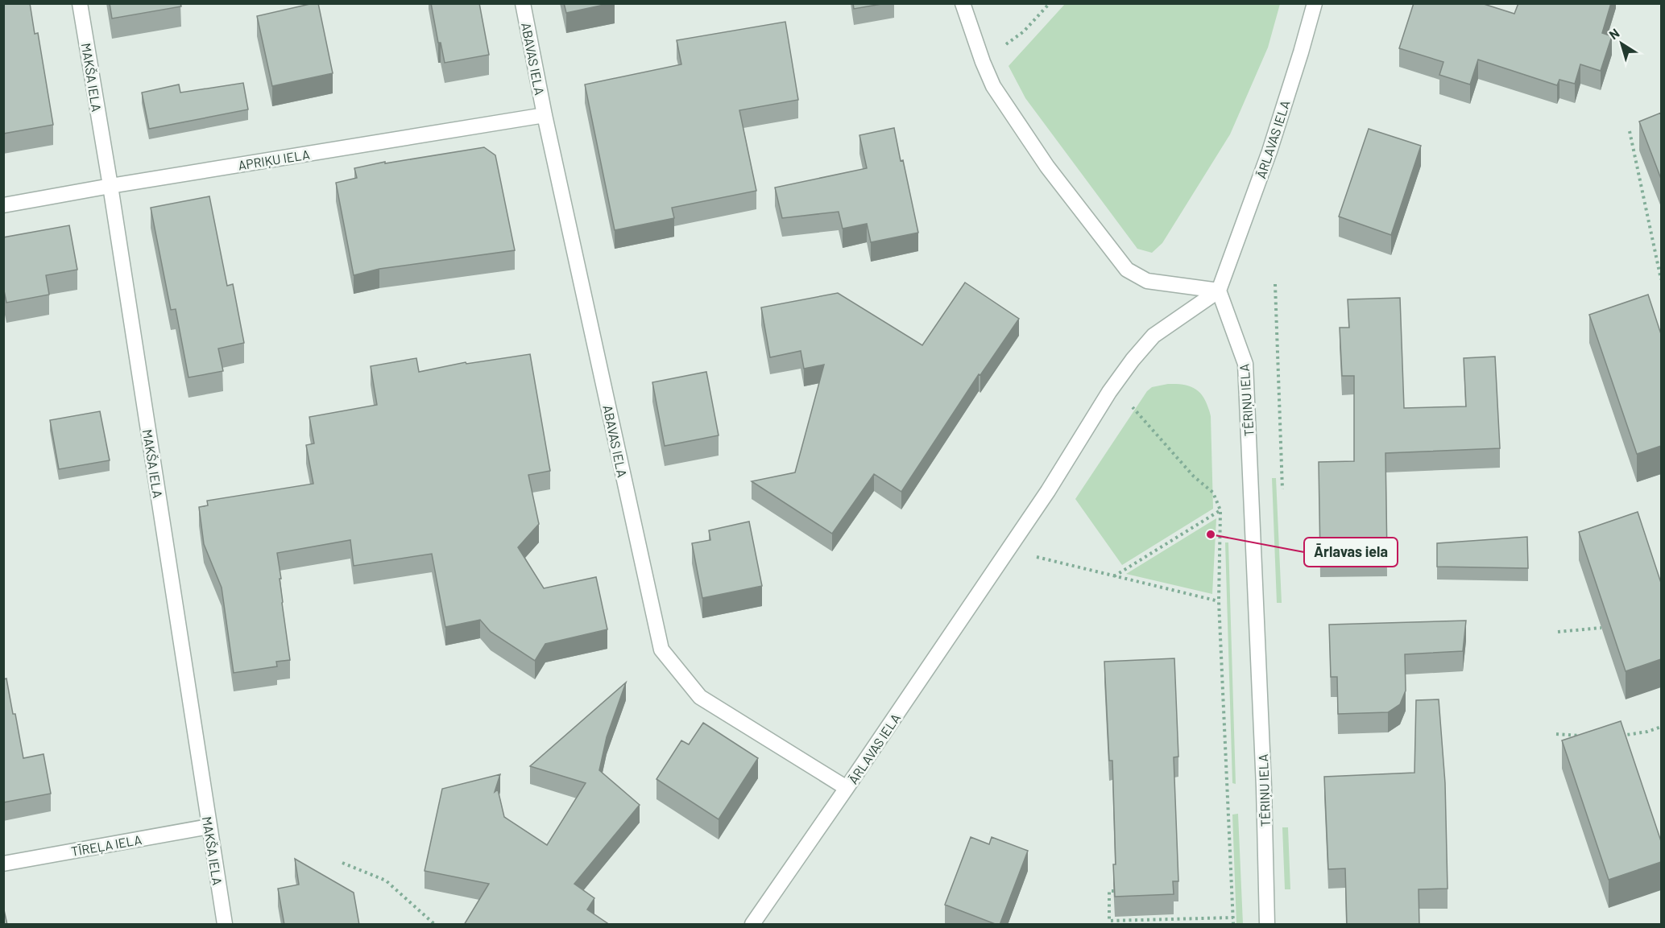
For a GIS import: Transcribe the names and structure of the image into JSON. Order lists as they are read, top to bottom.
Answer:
{
  "streets": {
    "street": [
      "ABAVAS IELA",
      "MAKŠA IELA",
      "ĀRLAVAS IELA",
      "APRIĶU IELA",
      "TĒRIŅU IELA",
      "TĪREĻA IELA"
    ]
  },
  "crossings": [
    ["ABAVAS IELA", "ĀRLAVAS IELA"],
    ["ABAVAS IELA", "APRIĶU IELA"],
    ["MAKŠA IELA", "APRIĶU IELA"],
    ["MAKŠA IELA", "TĪREĻA IELA"],
    ["ĀRLAVAS IELA", "TĒRIŅU IELA"]
  ],
  "places": ["Ārlavas iela"],
  "north": "top left"
}
